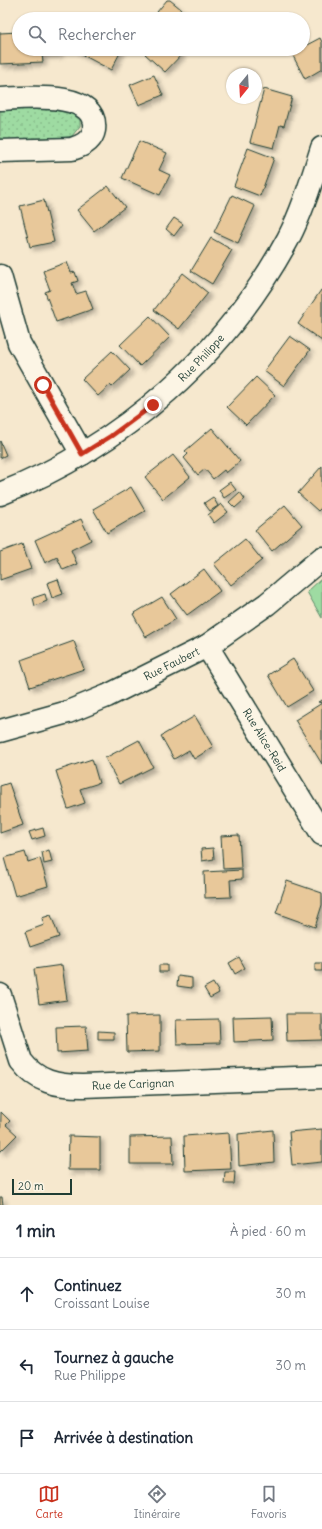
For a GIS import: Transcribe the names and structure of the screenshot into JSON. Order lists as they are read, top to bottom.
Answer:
{
  "streets": {
    "street": [
      "Rue Philippe",
      "Rue Faubert",
      "Rue Alice-Reid",
      "Rue de Carignan"
    ]
  },
  "crossings": [
    ["Rue Faubert", "Rue Alice-Reid"]
  ],
  "scale_bar": "20 m",
  "north": "bottom",
  "page": {
    "search": "Rechercher",
    "scale": "20 m",
    "heading": ["1 min", "À pied · 60 m"],
    "list": [
      ["Continuez", "Croissant Louise", "30 m"],
      ["Tournez à gauche", "Rue Philippe", "30 m"],
      "Arrivée à destination"
    ],
    "nav": ["Carte", "Itinéraire", "Favoris"]
  }
}
